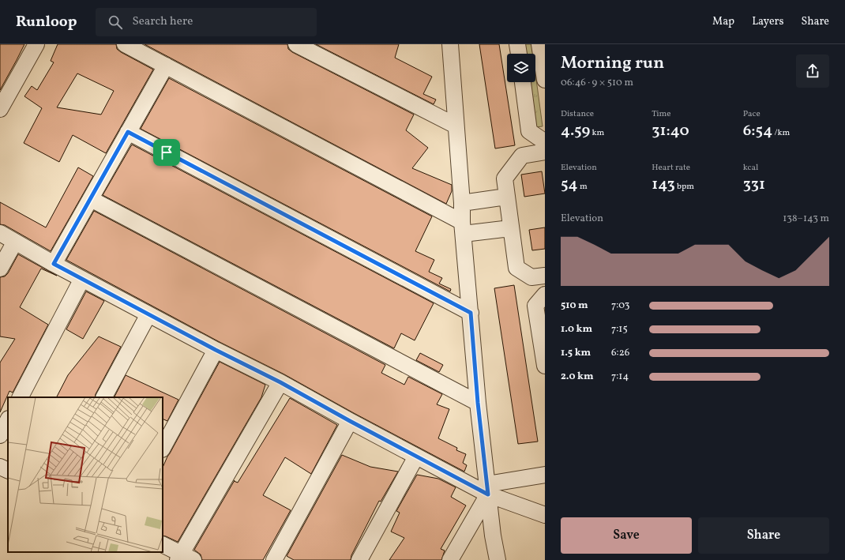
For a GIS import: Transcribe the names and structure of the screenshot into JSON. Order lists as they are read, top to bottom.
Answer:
{
  "page": {
    "header": "Runloop",
    "search": "Search here",
    "nav": ["Map", "Layers", "Share"],
    "heading": ["Morning run", "06:46 · 9 × 510 m"],
    "stats": [
      ["Distance", "4.59 km"],
      ["Time", "31:40"],
      ["Pace", "6:54 /km"],
      ["Elevation", "54 m"],
      ["Heart rate", "143 bpm"],
      ["kcal", "331"]
    ],
    "chart": ["Elevation", "138–143 m"],
    "list": [
      {
        "name": "510 m",
        "note": "7:03"
      },
      {
        "name": "1.0 km",
        "note": "7:15"
      },
      {
        "name": "1.5 km",
        "note": "6:26"
      },
      {
        "name": "2.0 km",
        "note": "7:14"
      }
    ],
    "buttons": ["Save", "Share"]
  }
}
